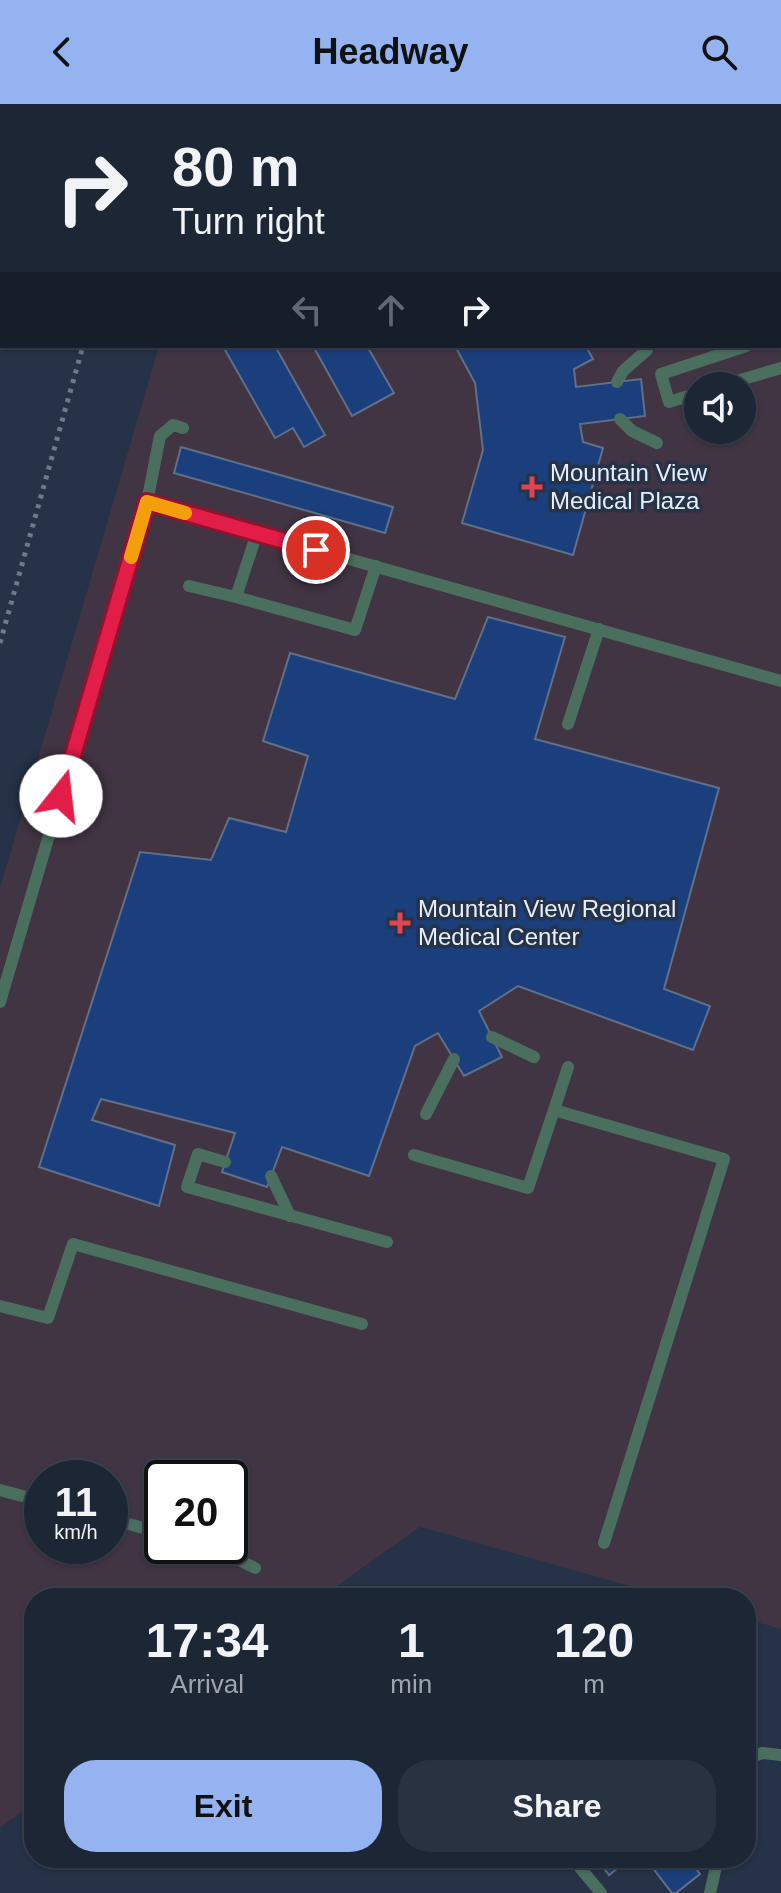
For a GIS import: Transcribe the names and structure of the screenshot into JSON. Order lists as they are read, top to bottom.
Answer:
{
  "places": {
    "health": ["Mountain View Medical Plaza", "Mountain View Regional Medical Center"]
  },
  "page": {
    "header": "Headway",
    "turn": ["80 m", "Turn right"],
    "speed": "11 km/h",
    "limit": "20",
    "eta": [
      "17:34",
      "Arrival",
      "1",
      "min",
      "120",
      "m"
    ],
    "buttons": ["Exit", "Share"]
  }
}
